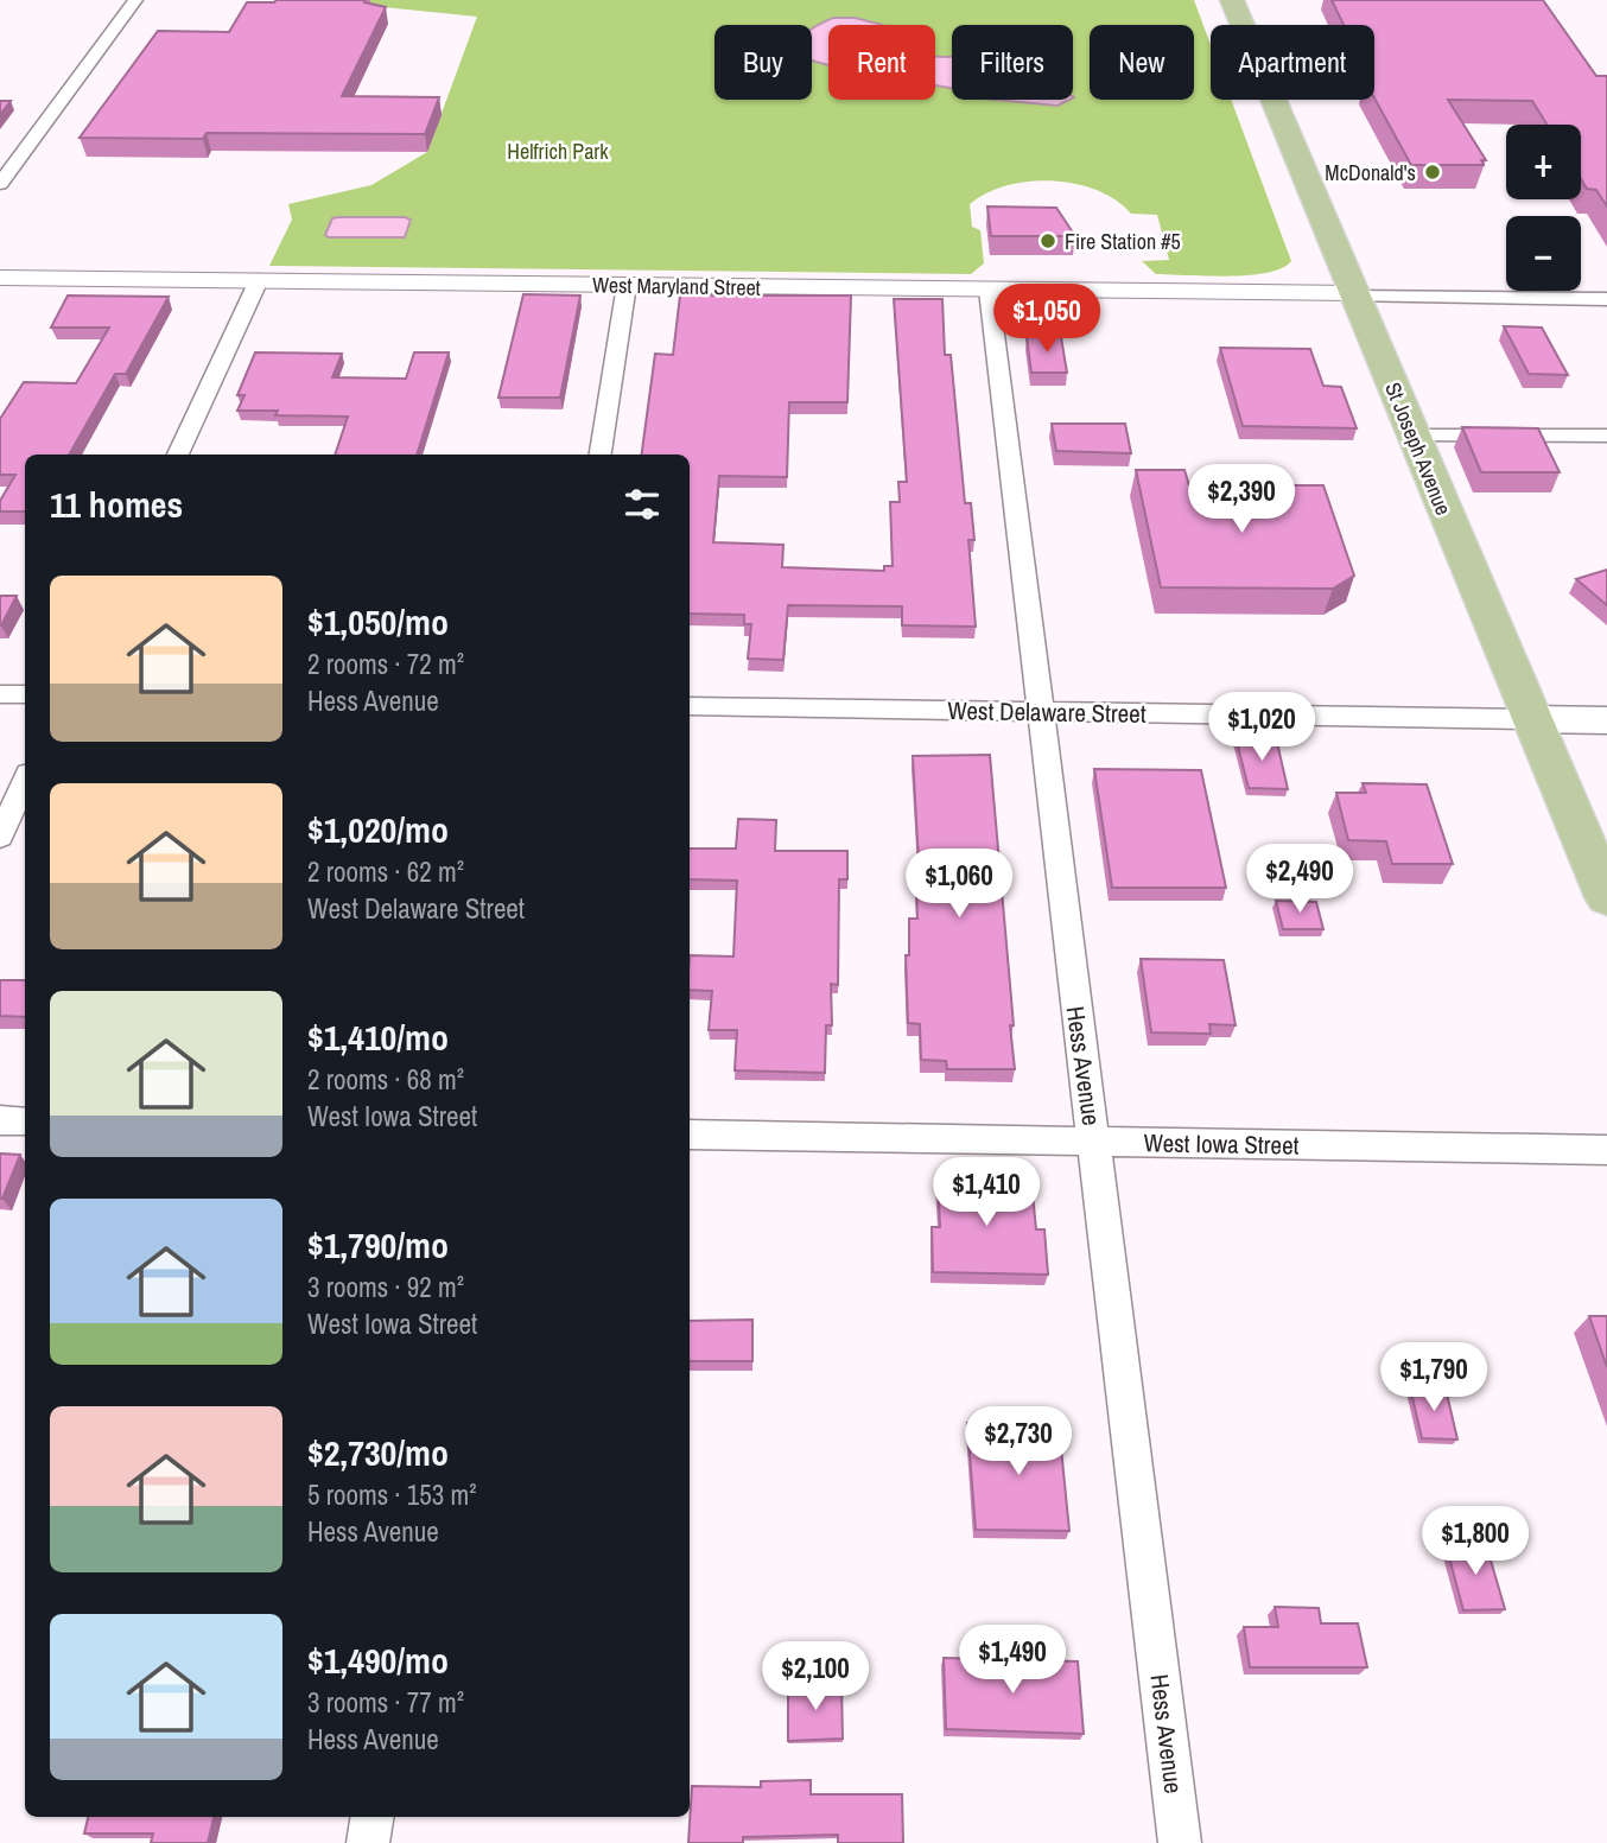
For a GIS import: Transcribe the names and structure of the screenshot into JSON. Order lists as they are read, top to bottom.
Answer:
{
  "streets": {
    "main road": ["St Joseph Avenue", "West Delaware Street"],
    "street": ["West Maryland Street", "Hess Avenue", "West Iowa Street"]
  },
  "crossings": [
    ["West Maryland Street", "St Joseph Avenue"],
    ["West Maryland Street", "Hess Avenue"],
    ["St Joseph Avenue", "West Delaware Street"],
    ["West Delaware Street", "Hess Avenue"],
    ["Hess Avenue", "West Iowa Street"]
  ],
  "parks": ["Helfrich Park"],
  "places": ["McDonald's", "Fire Station #5"],
  "page": {
    "chip": [
      "Buy",
      "Rent",
      "Filters",
      "New",
      "Apartment"
    ],
    "map_buttons": ["+", "−"],
    "price": [
      "$1,050",
      "$2,390",
      "$1,020",
      "$2,490",
      "$1,060",
      "$1,410",
      "$1,790",
      "$2,730",
      "$1,800",
      "$1,490",
      "$2,100"
    ],
    "heading": "11 homes",
    "list": [
      {
        "name": "$1,050/mo",
        "note": "2 rooms · 72 m² · Hess Avenue"
      },
      {
        "name": "$1,020/mo",
        "note": "2 rooms · 62 m² · West Delaware Street"
      },
      {
        "name": "$1,410/mo",
        "note": "2 rooms · 68 m² · West Iowa Street"
      },
      {
        "name": "$1,790/mo",
        "note": "3 rooms · 92 m² · West Iowa Street"
      },
      {
        "name": "$2,730/mo",
        "note": "5 rooms · 153 m² · Hess Avenue"
      },
      {
        "name": "$1,490/mo",
        "note": "3 rooms · 77 m² · Hess Avenue"
      }
    ]
  }
}
